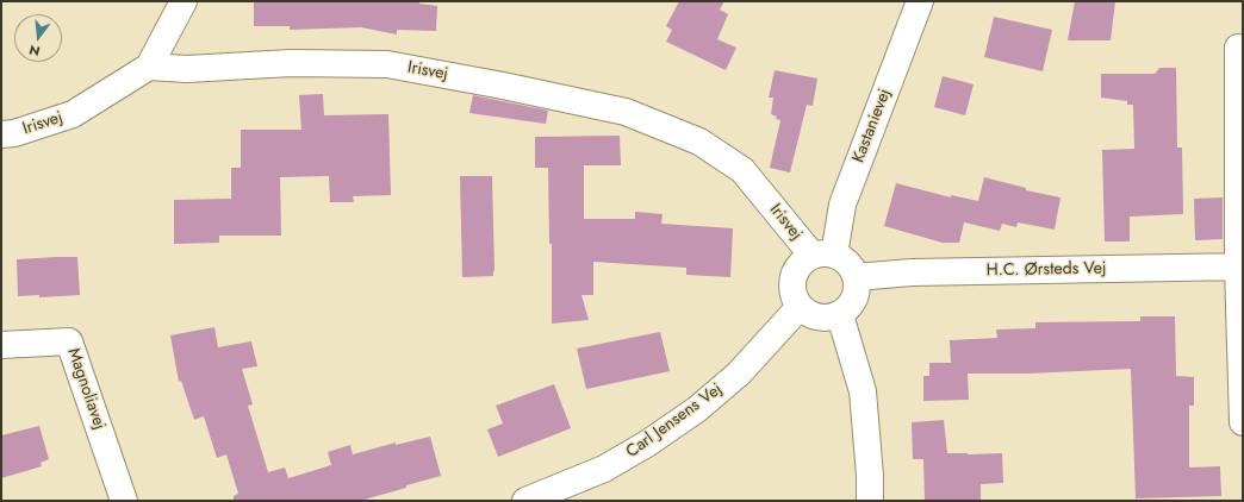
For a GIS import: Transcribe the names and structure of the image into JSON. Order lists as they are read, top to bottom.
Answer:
{
  "streets": {
    "street": [
      "Irisvej",
      "Kastanievej",
      "H.C. Ørsteds Vej",
      "Magnoliavej",
      "Carl Jensens Vej"
    ]
  },
  "crossings": [
    ["Irisvej", "Kastanievej"],
    ["Irisvej", "H.C. Ørsteds Vej"],
    ["Irisvej", "Carl Jensens Vej"],
    ["Kastanievej", "H.C. Ørsteds Vej"],
    ["Kastanievej", "Carl Jensens Vej"],
    ["H.C. Ørsteds Vej", "Carl Jensens Vej"]
  ],
  "north": "bottom"
}
